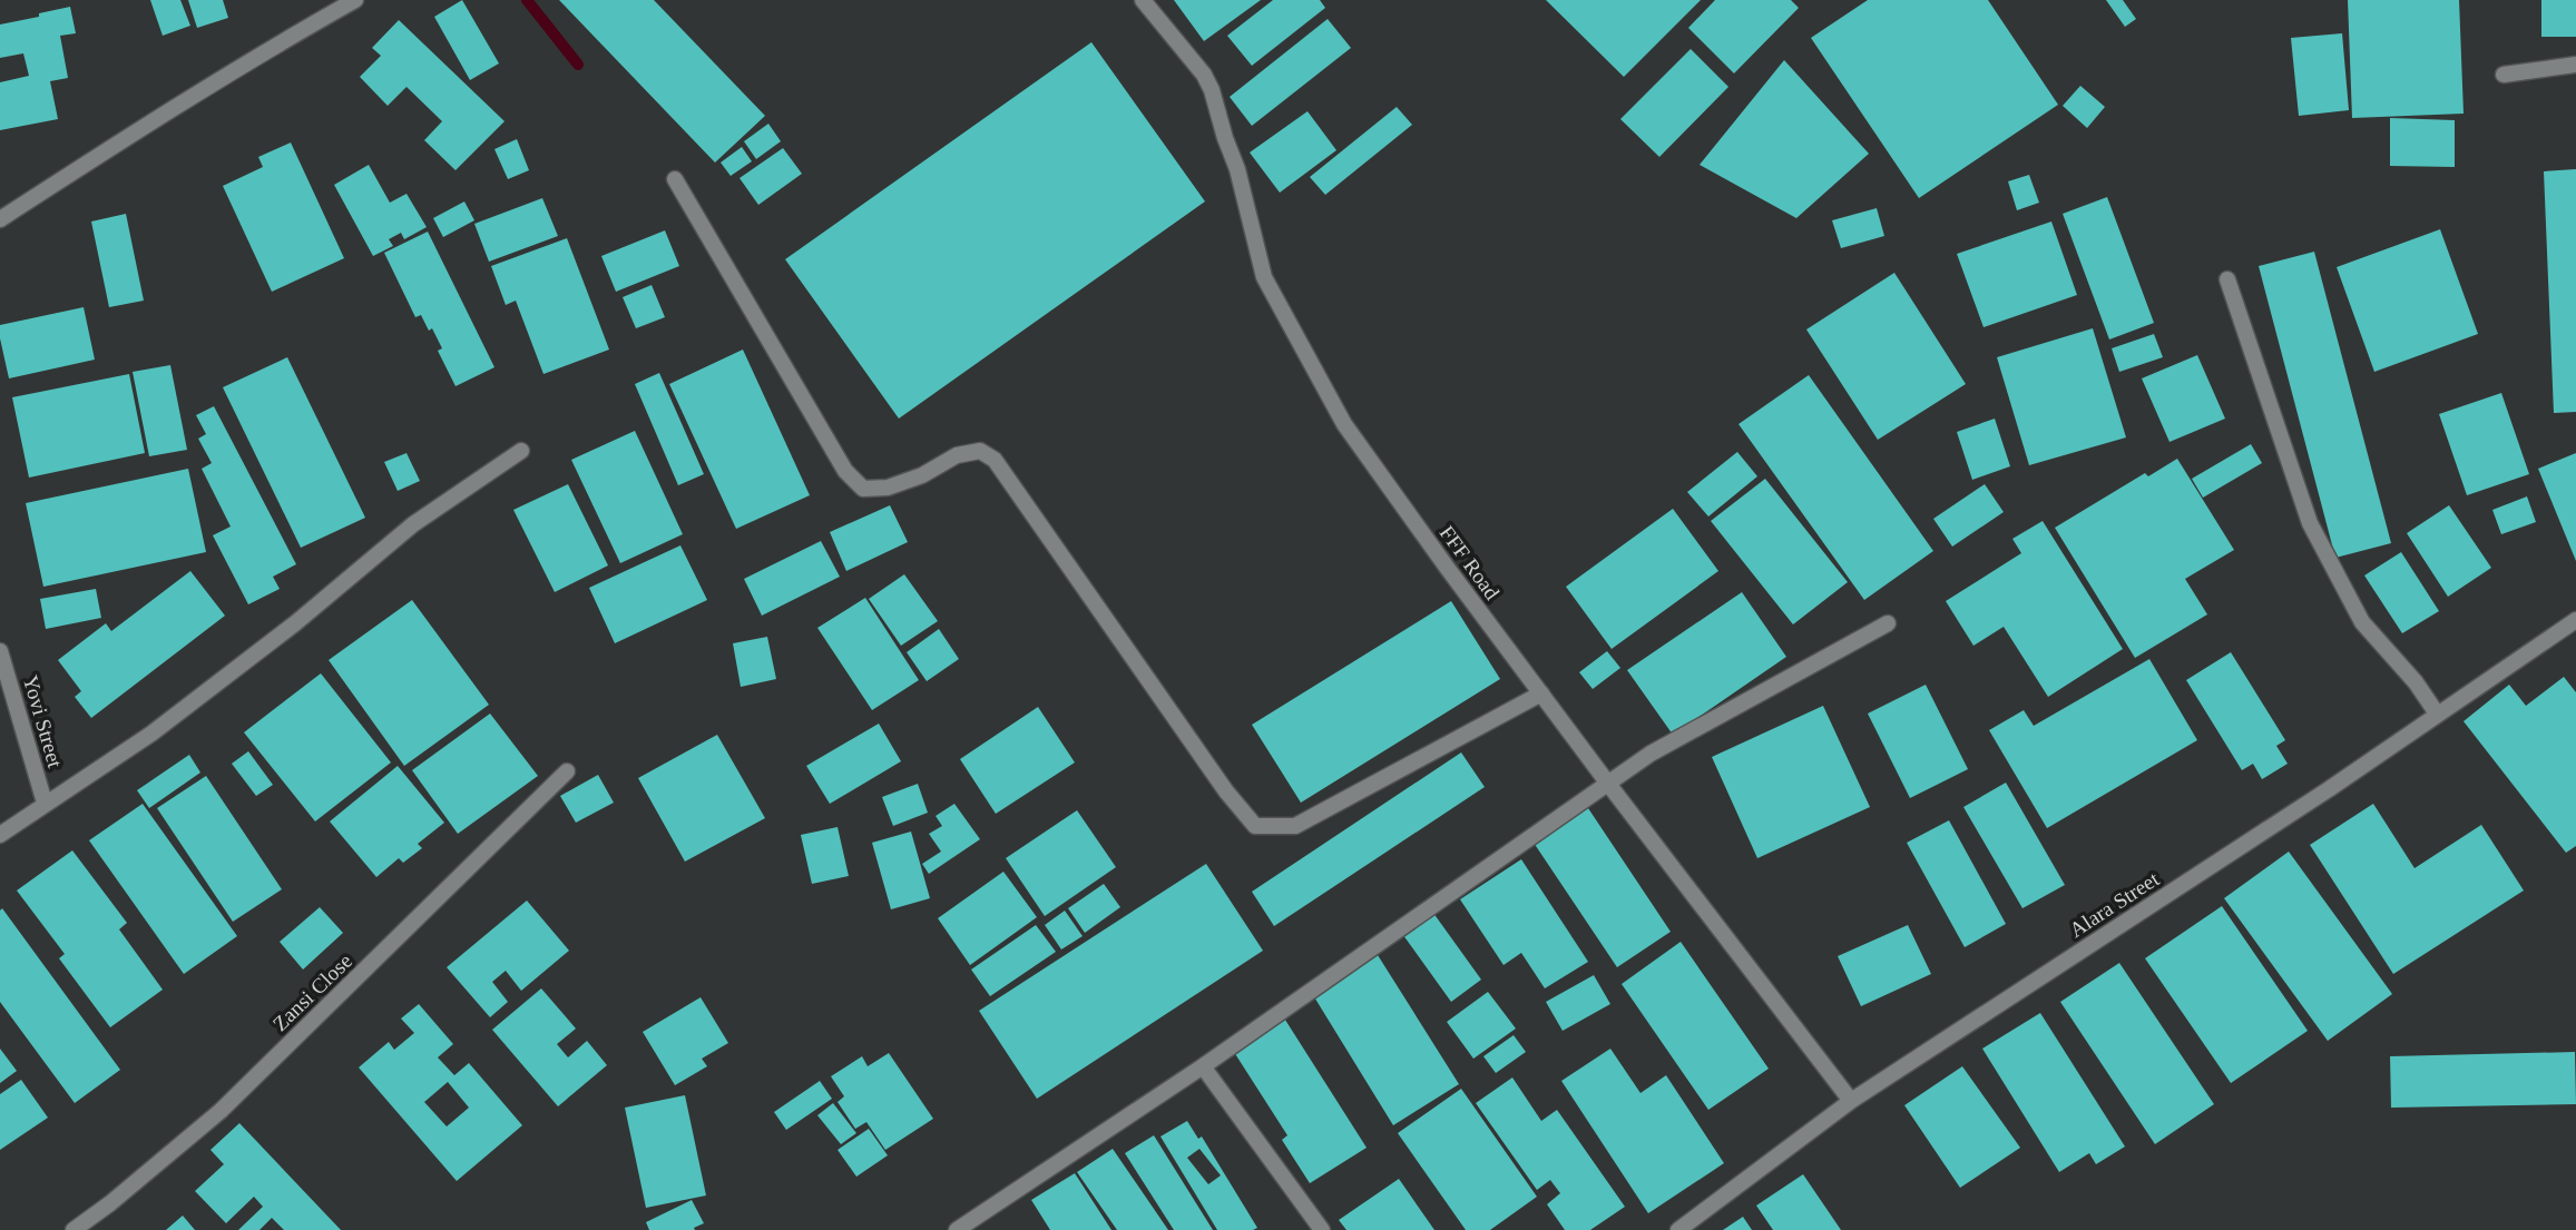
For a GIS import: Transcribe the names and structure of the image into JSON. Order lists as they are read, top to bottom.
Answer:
{
  "streets": {
    "street": [
      "FFF Road",
      "Yovi Street",
      "Alara Street",
      "Zansi Close"
    ]
  },
  "crossings": [
    ["FFF Road", "Alara Street"]
  ]
}
